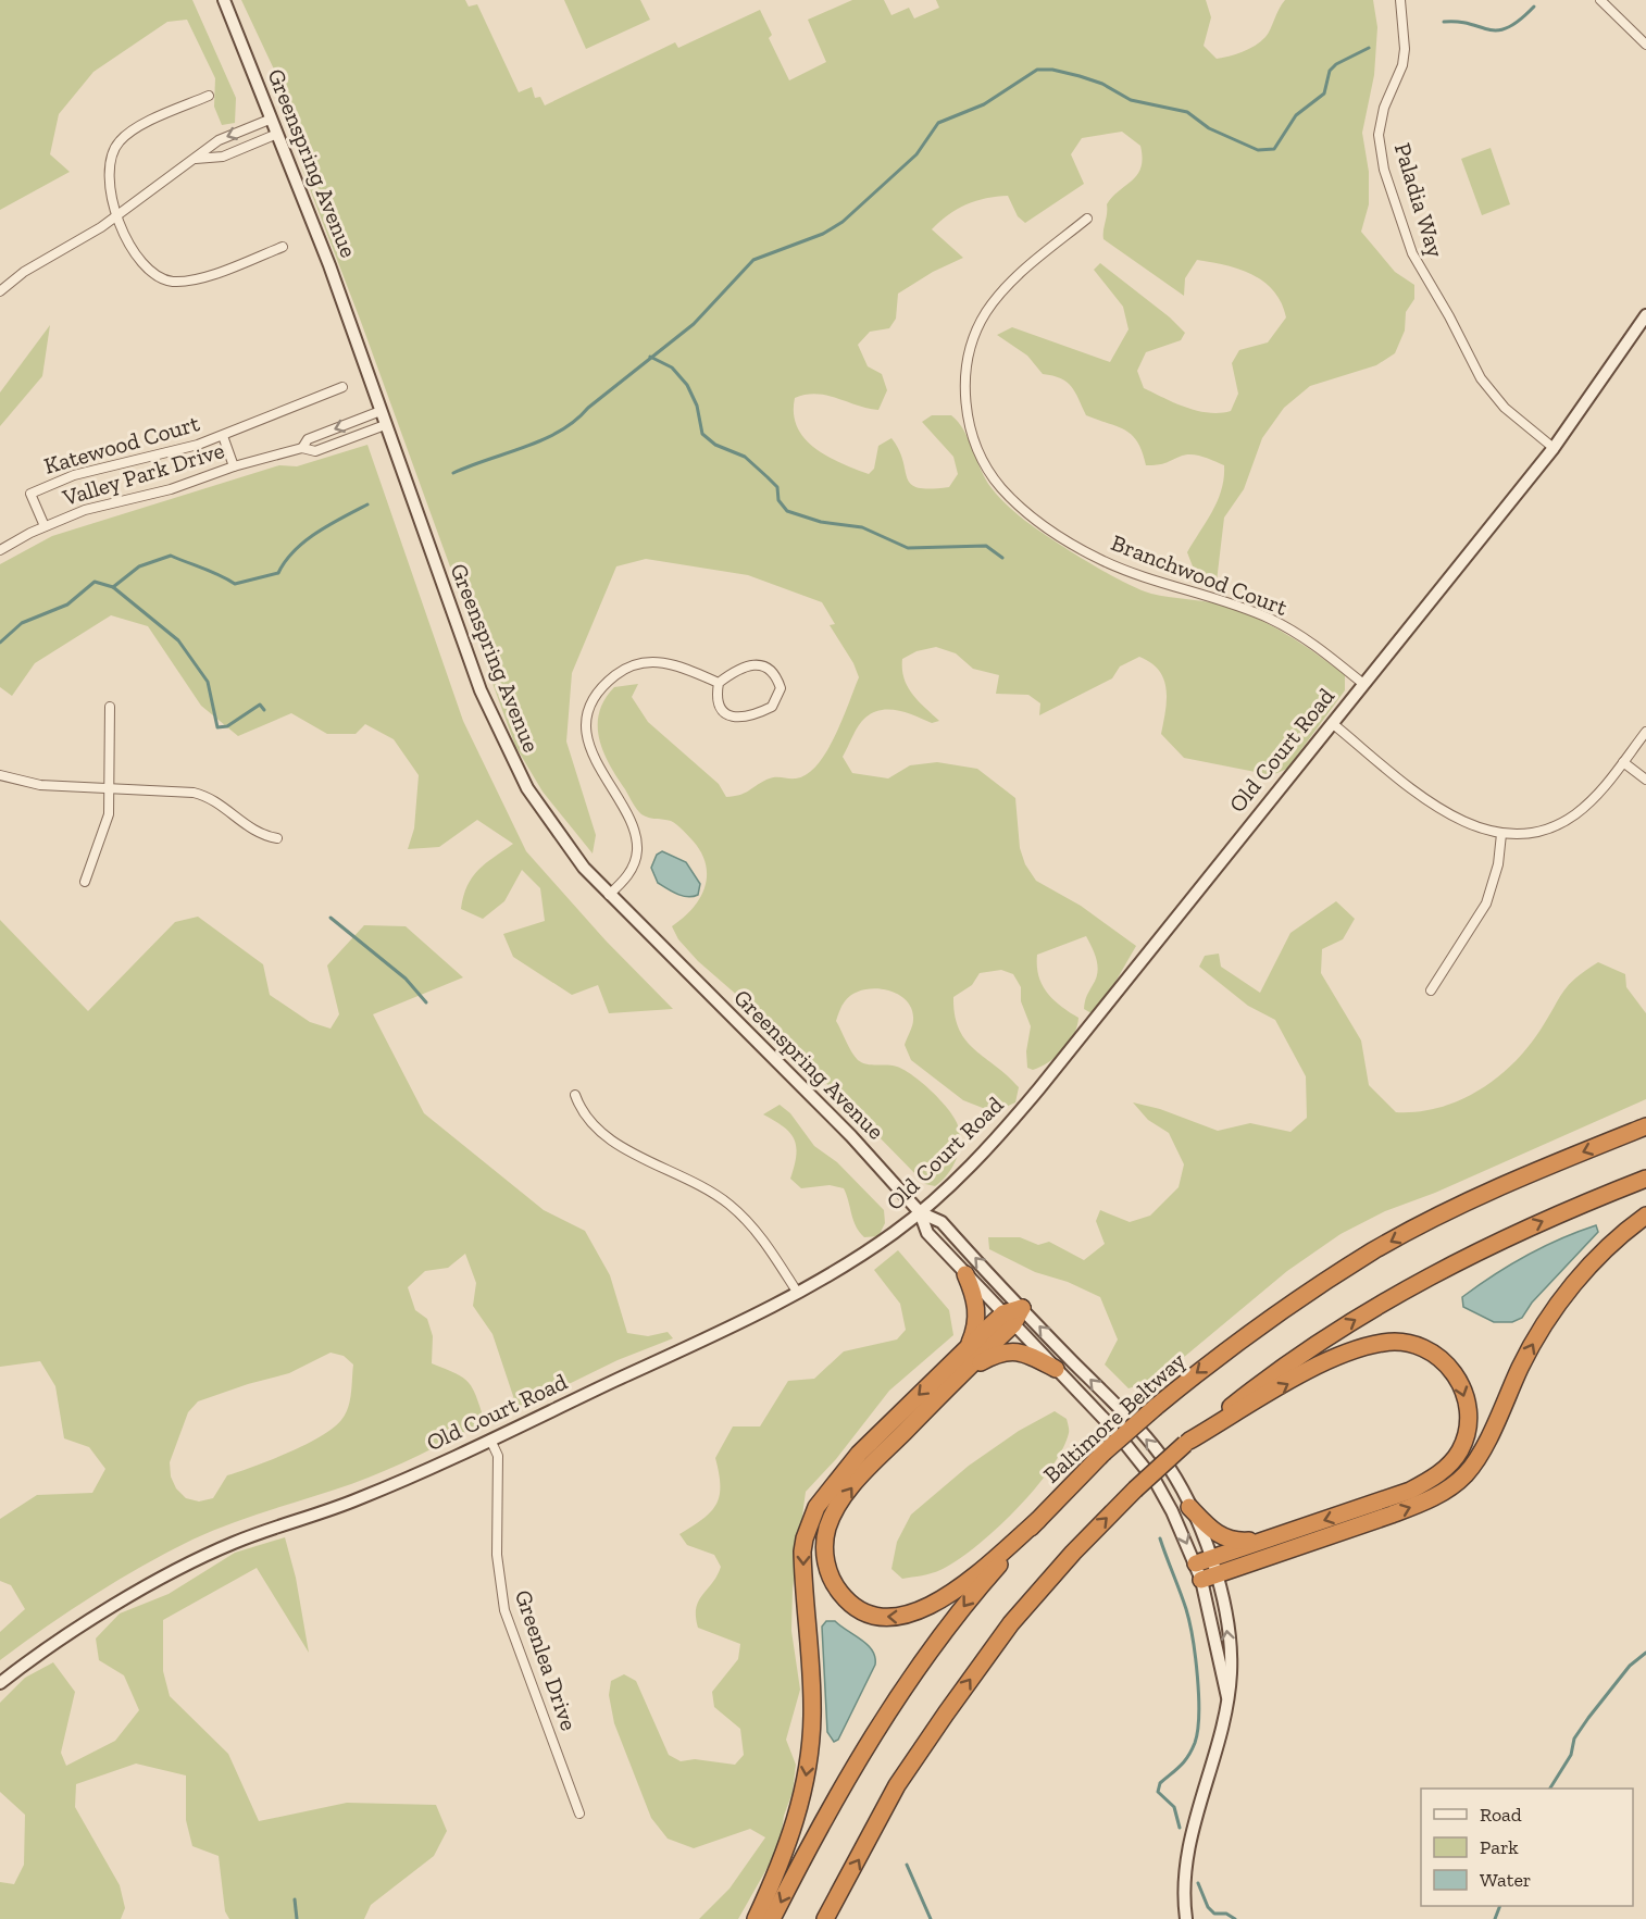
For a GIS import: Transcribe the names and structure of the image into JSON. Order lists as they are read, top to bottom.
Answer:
{
  "streets": {
    "highway": ["Baltimore Beltway"],
    "main road": ["Greenspring Avenue", "Old Court Road"],
    "street": [
      "Paladia Way",
      "Katewood Court",
      "Valley Park Drive",
      "Branchwood Court",
      "Greenlea Drive"
    ]
  },
  "crossings": [
    ["Greenspring Avenue", "Valley Park Drive"],
    ["Greenspring Avenue", "Old Court Road"],
    ["Paladia Way", "Old Court Road"],
    ["Katewood Court", "Valley Park Drive"],
    ["Branchwood Court", "Old Court Road"],
    ["Old Court Road", "Greenlea Drive"]
  ],
  "legend": ["Road", "Park", "Water"]
}
